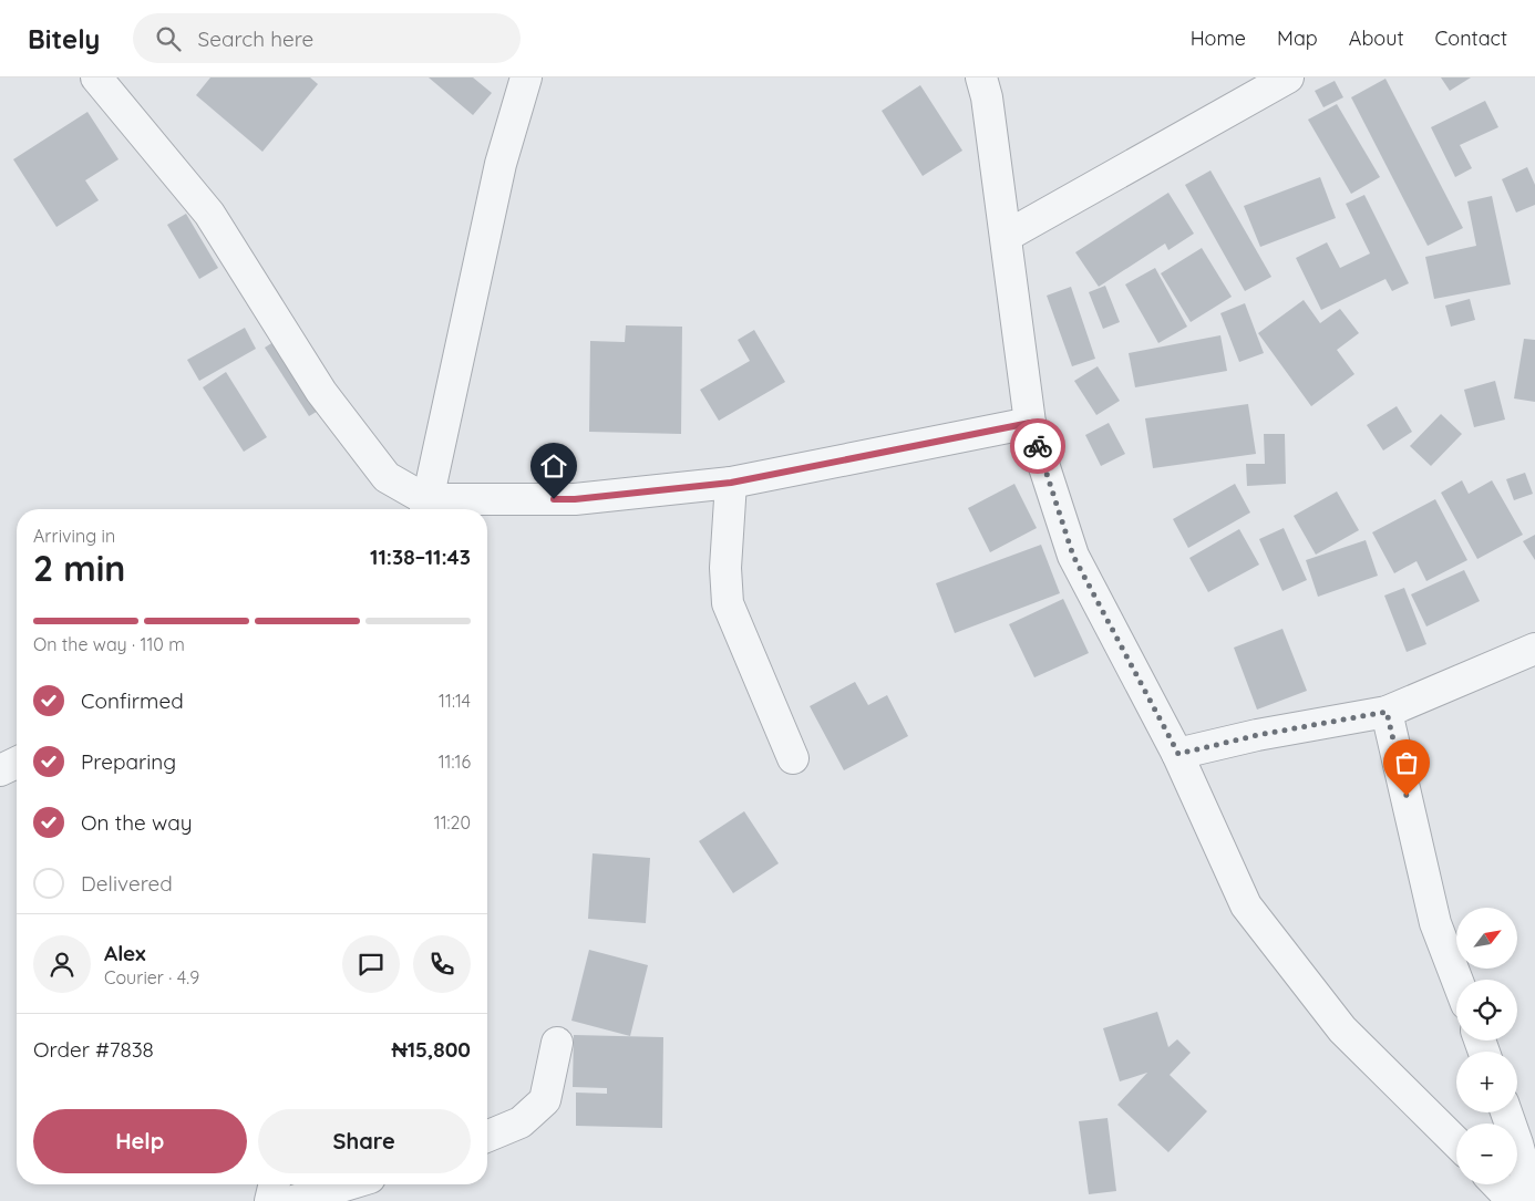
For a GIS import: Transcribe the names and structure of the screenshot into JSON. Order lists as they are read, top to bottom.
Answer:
{
  "north": "top right",
  "page": {
    "header": "Bitely",
    "search": "Search here",
    "nav": [
      "Home",
      "Map",
      "About",
      "Contact"
    ],
    "heading": ["2 min", "Arriving in", "11:38–11:43"],
    "panel": [
      "Alex",
      "Courier · 4.9",
      "Order #7838",
      "₦15,800"
    ],
    "bar": "On the way · 110 m",
    "list": [
      ["Confirmed", "11:14"],
      ["Preparing", "11:16"],
      ["On the way", "11:20"],
      "Delivered"
    ],
    "map_buttons": ["+", "−"],
    "buttons": ["Help", "Share"]
  }
}
